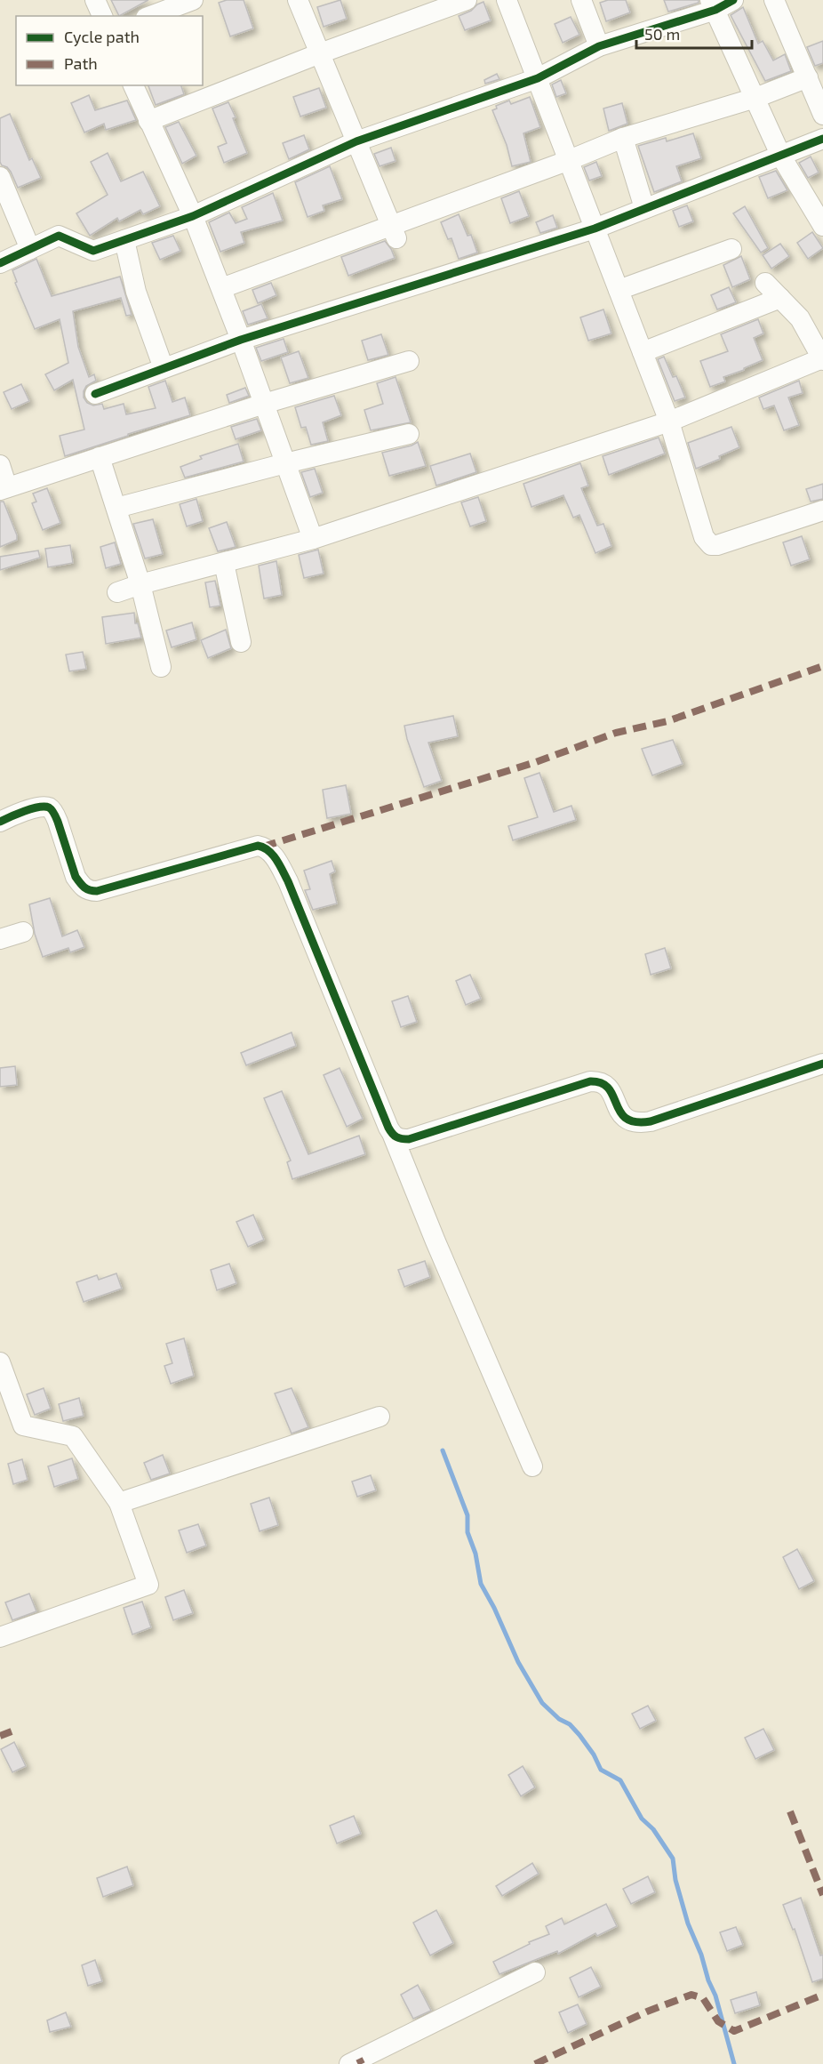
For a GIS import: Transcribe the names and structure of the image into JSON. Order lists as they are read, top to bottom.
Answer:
{
  "legend": ["Cycle path", "Path"],
  "scale_bar": "50 m"
}
